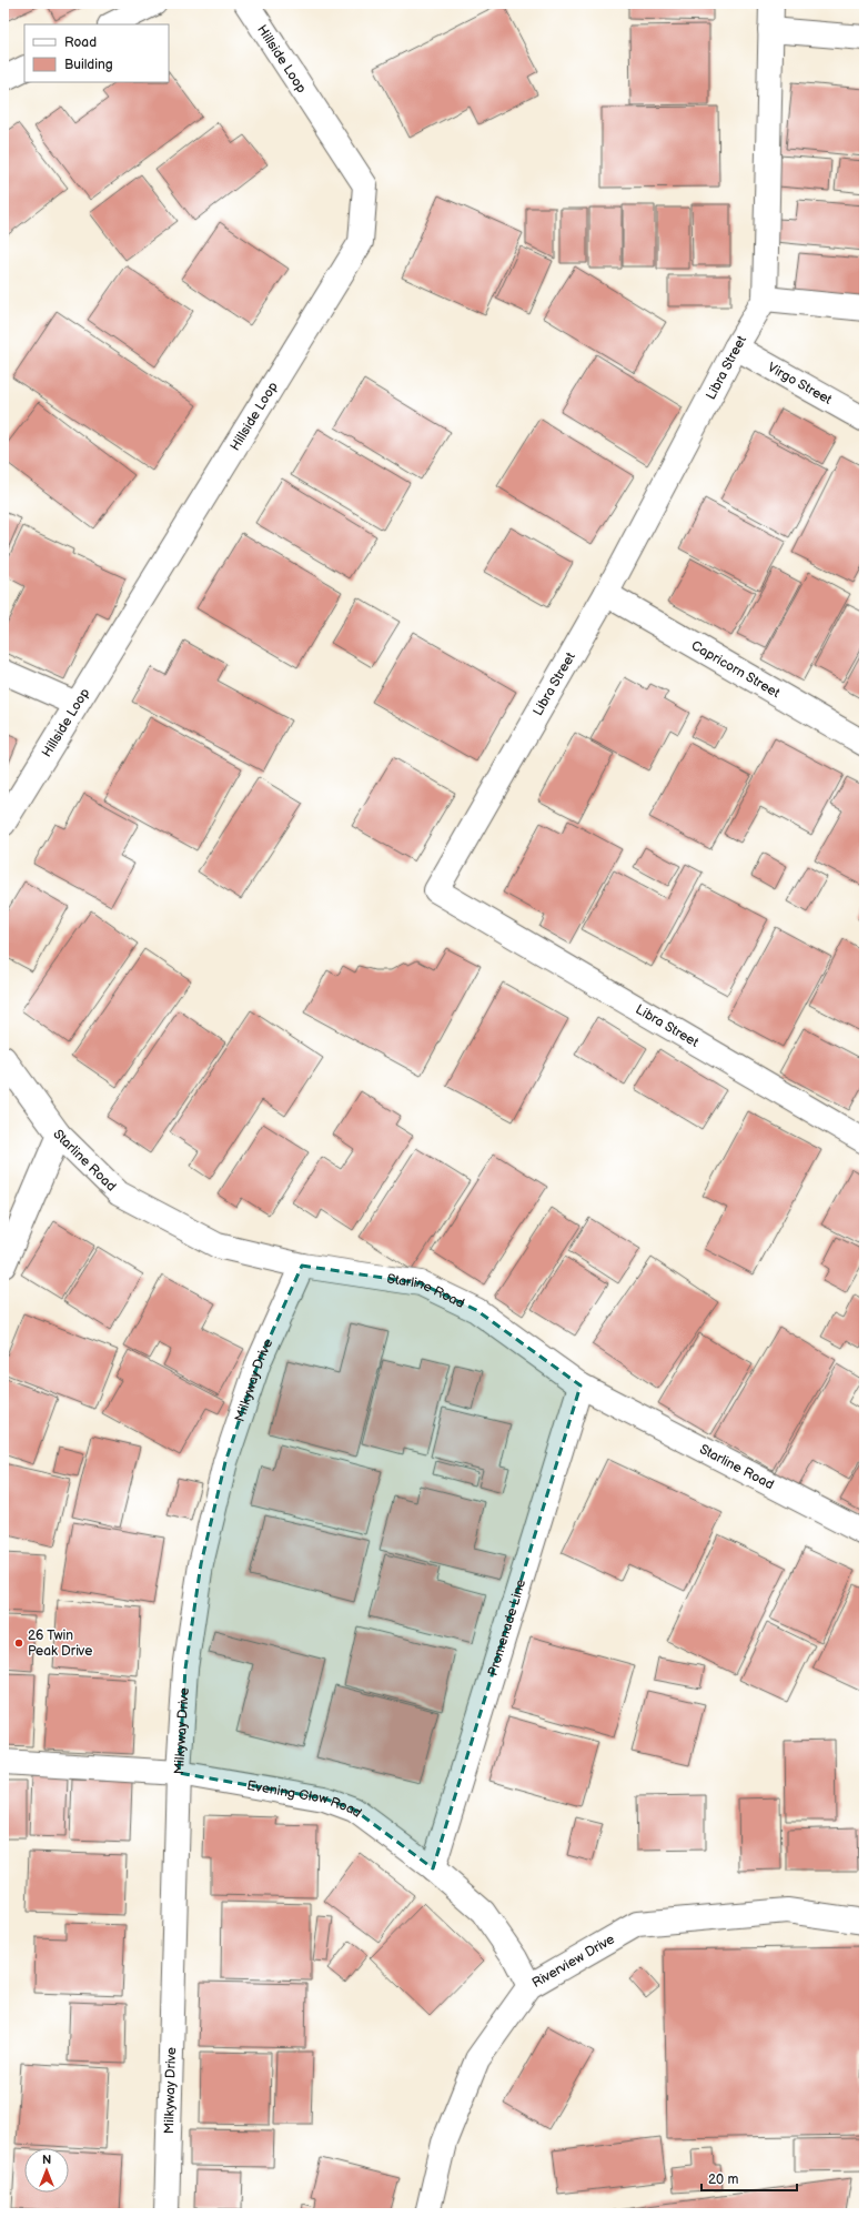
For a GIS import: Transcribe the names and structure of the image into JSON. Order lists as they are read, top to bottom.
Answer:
{
  "streets": {
    "street": [
      "Hillside Loop",
      "Libra Street",
      "Virgo Street",
      "Capricorn Street",
      "Starline Road",
      "Milkyway Drive",
      "Promenade Line",
      "Evening Glow Road",
      "Riverview Drive"
    ]
  },
  "crossings": [
    ["Libra Street", "Virgo Street"],
    ["Libra Street", "Capricorn Street"],
    ["Starline Road", "Milkyway Drive"],
    ["Starline Road", "Promenade Line"],
    ["Milkyway Drive", "Evening Glow Road"],
    ["Promenade Line", "Evening Glow Road"],
    ["Evening Glow Road", "Riverview Drive"]
  ],
  "places": ["26 Twin Peak Drive"],
  "legend": ["Road", "Building"],
  "scale_bar": "20 m",
  "north": "top"
}
